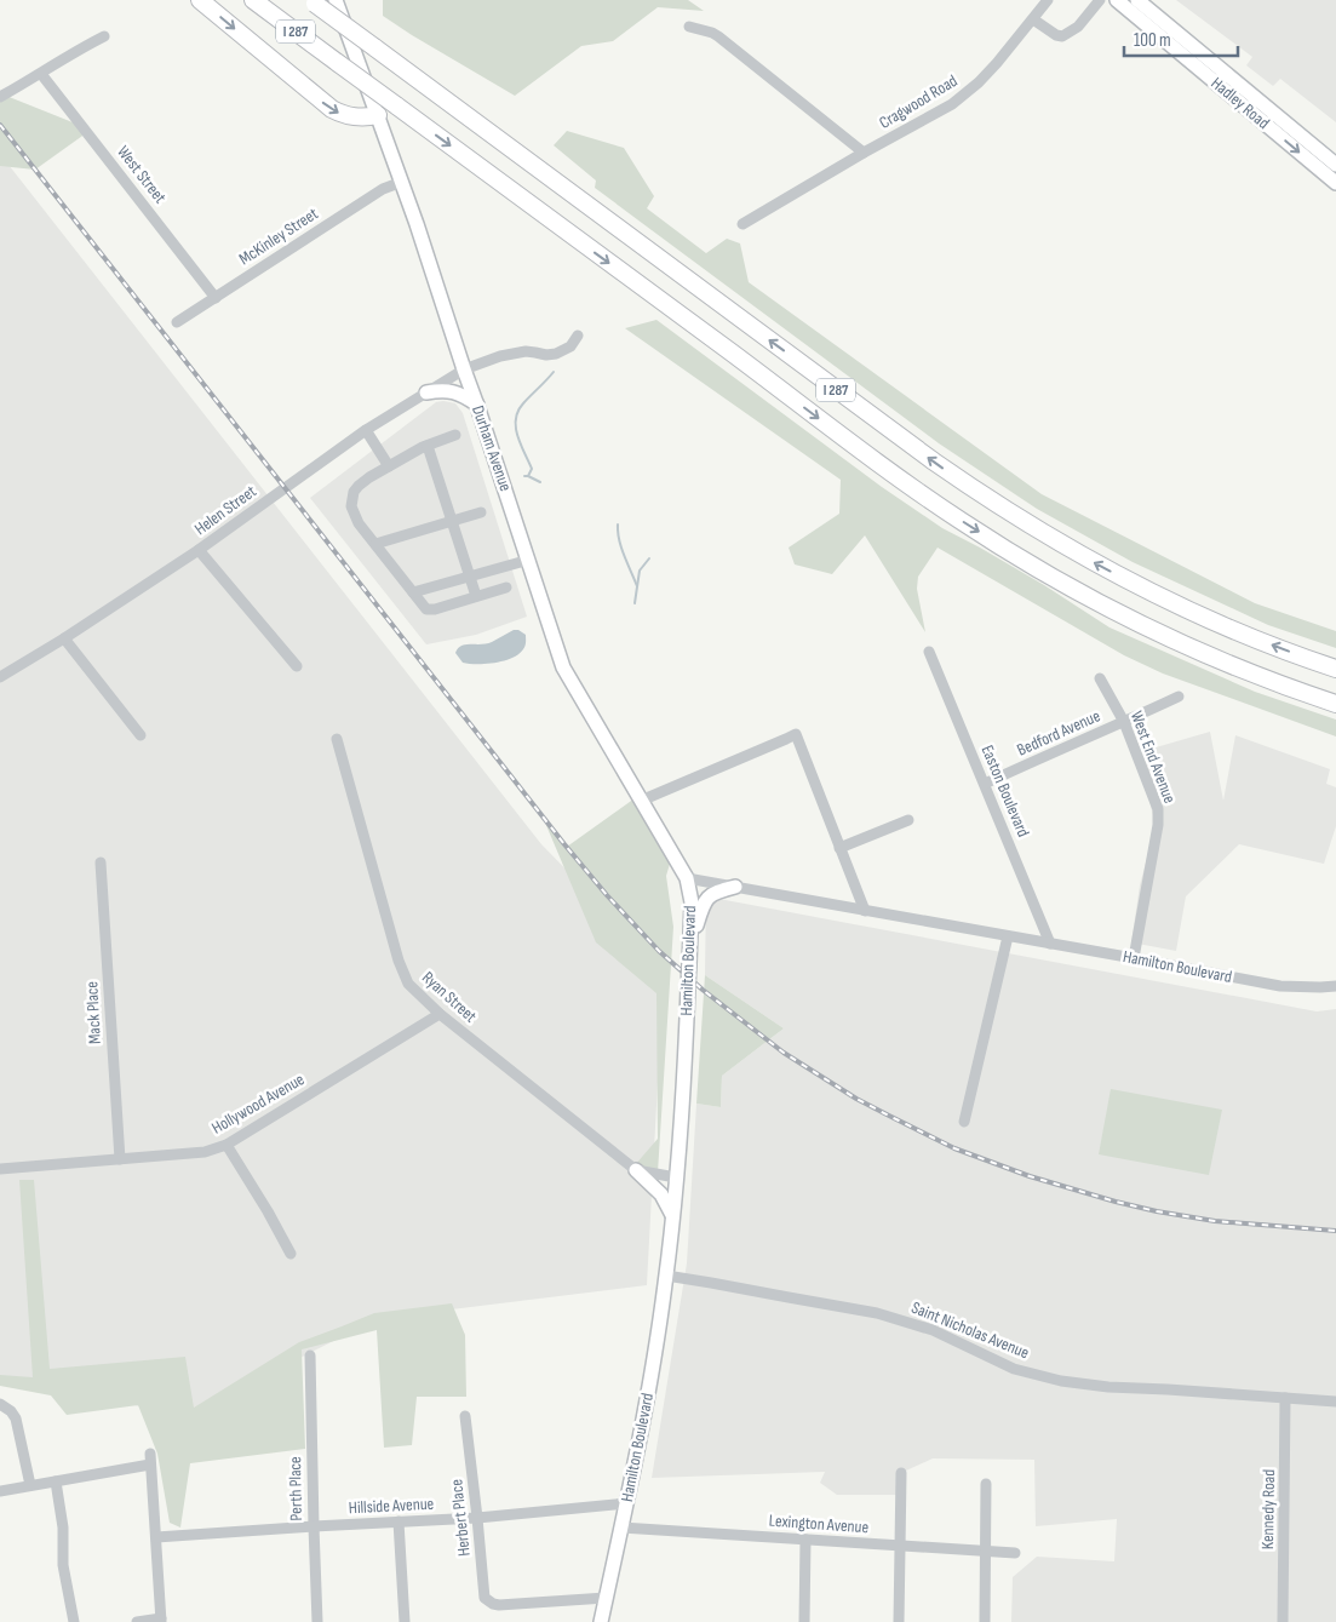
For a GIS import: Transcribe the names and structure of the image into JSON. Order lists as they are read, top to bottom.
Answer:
{
  "streets": {
    "highway": ["I 287"],
    "main road": ["Hadley Road", "Durham Avenue", "Hamilton Boulevard"],
    "street": [
      "Cragwood Road",
      "West Street",
      "McKinley Street",
      "Helen Street",
      "Bedford Avenue",
      "West End Avenue",
      "Easton Boulevard",
      "Ryan Street",
      "Mack Place",
      "Hollywood Avenue",
      "Saint Nicholas Avenue",
      "Perth Place",
      "Hillside Avenue",
      "Kennedy Road",
      "Herbert Place",
      "Lexington Avenue"
    ]
  },
  "crossings": [
    ["West Street", "McKinley Street"],
    ["McKinley Street", "Durham Avenue"],
    ["Durham Avenue", "Helen Street"],
    ["Durham Avenue", "Hamilton Boulevard"],
    ["Bedford Avenue", "West End Avenue"],
    ["Bedford Avenue", "Easton Boulevard"],
    ["West End Avenue", "Hamilton Boulevard"],
    ["Easton Boulevard", "Hamilton Boulevard"],
    ["Hamilton Boulevard", "Ryan Street"],
    ["Hamilton Boulevard", "Saint Nicholas Avenue"],
    ["Hamilton Boulevard", "Hillside Avenue"],
    ["Hamilton Boulevard", "Herbert Place"],
    ["Hamilton Boulevard", "Lexington Avenue"],
    ["Ryan Street", "Hollywood Avenue"],
    ["Mack Place", "Hollywood Avenue"],
    ["Saint Nicholas Avenue", "Kennedy Road"],
    ["Perth Place", "Hillside Avenue"],
    ["Hillside Avenue", "Herbert Place"]
  ],
  "scale_bar": "100 m"
}
